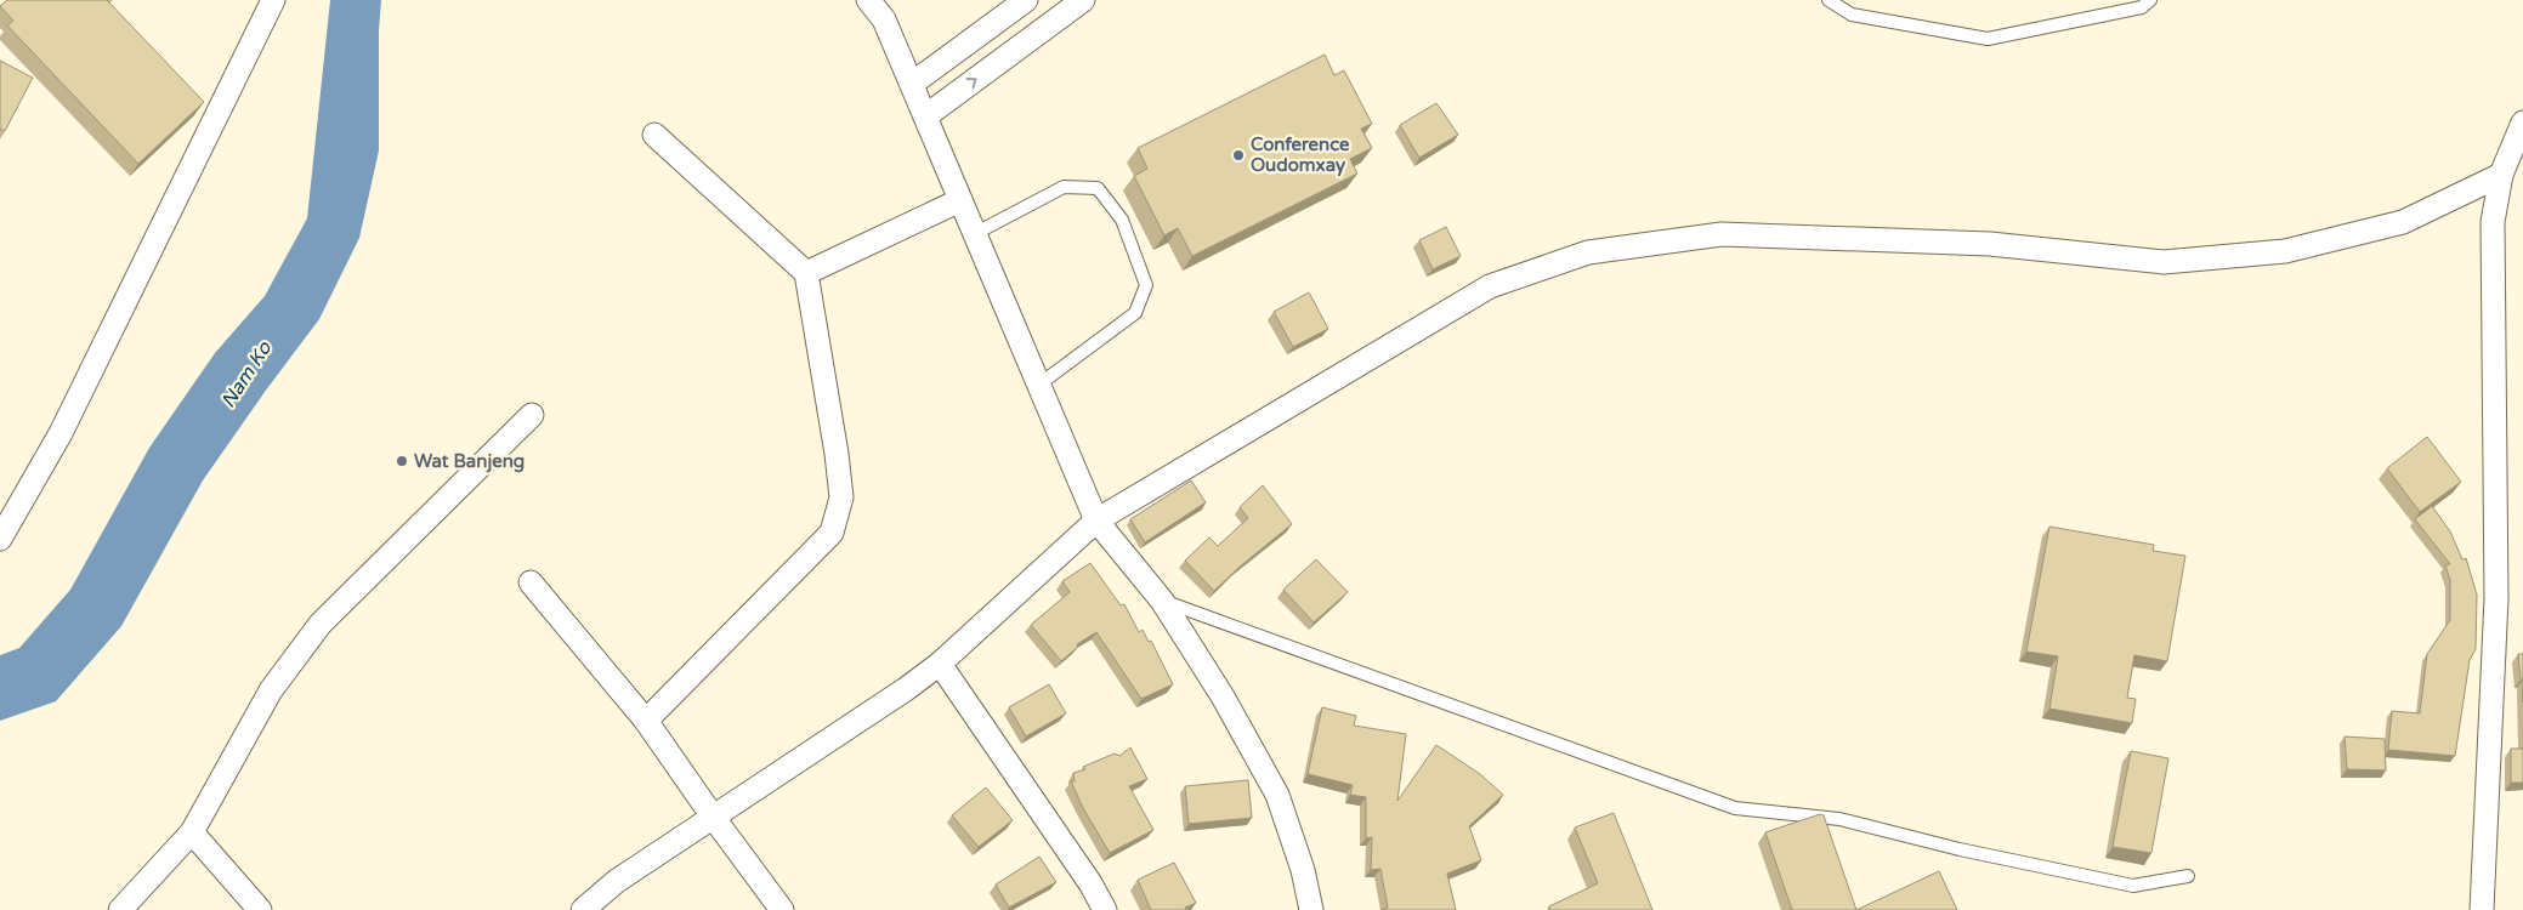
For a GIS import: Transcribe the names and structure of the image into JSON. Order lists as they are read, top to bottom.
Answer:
{
  "water": ["Nam Ko"],
  "places": ["Conference Oudomxay", "Wat Banjeng"]
}
